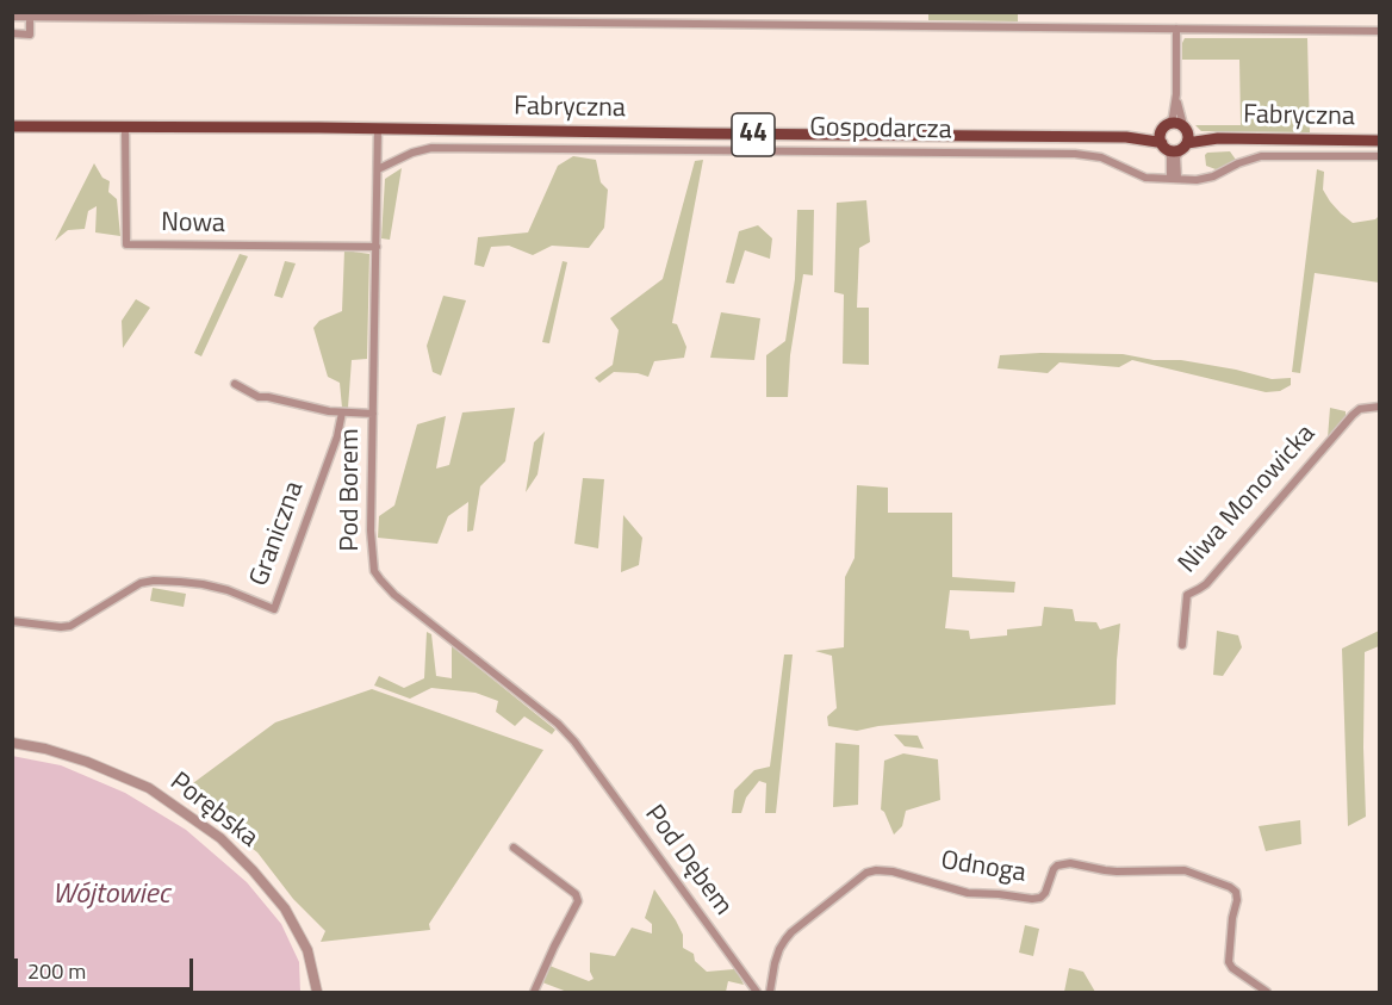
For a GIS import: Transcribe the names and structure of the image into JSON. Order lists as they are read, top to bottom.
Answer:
{
  "streets": {
    "main road": ["Fabryczna", "44"],
    "street": [
      "Gospodarcza",
      "Nowa",
      "Pod Borem",
      "Niwa Monowicka",
      "Graniczna",
      "Porębska",
      "Pod Dębem",
      "Odnoga"
    ]
  },
  "crossings": [
    ["Fabryczna", "44"],
    ["Fabryczna", "Nowa"],
    ["Fabryczna", "Pod Borem"],
    ["Gospodarcza", "Pod Borem"],
    ["Nowa", "Pod Borem"],
    ["Pod Borem", "Pod Dębem"]
  ],
  "water": ["Wójtowiec"],
  "scale_bar": "200 m"
}
